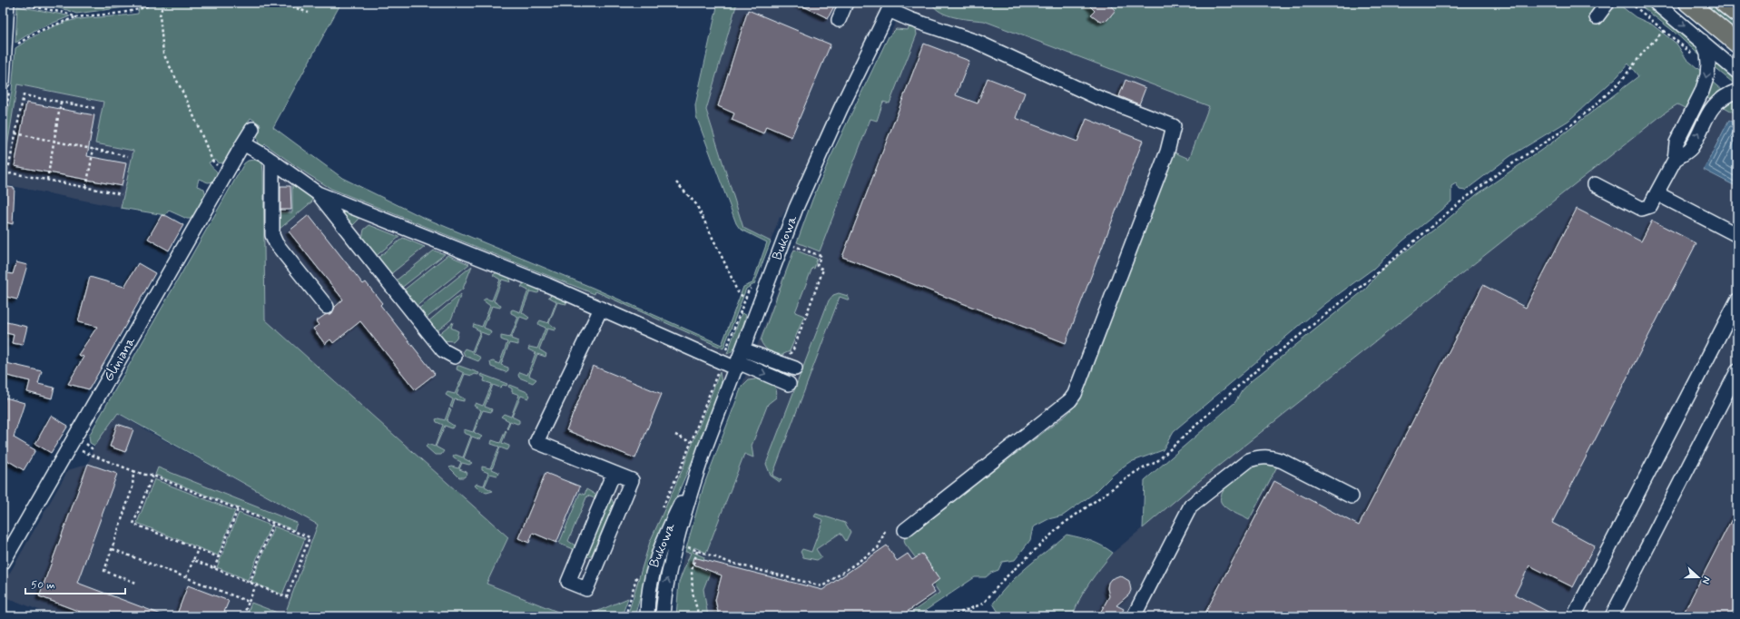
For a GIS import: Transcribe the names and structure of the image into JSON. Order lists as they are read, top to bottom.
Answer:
{
  "streets": {
    "street": ["Bukowa", "Gliniana"]
  },
  "scale_bar": "50 m",
  "north": "right"
}
